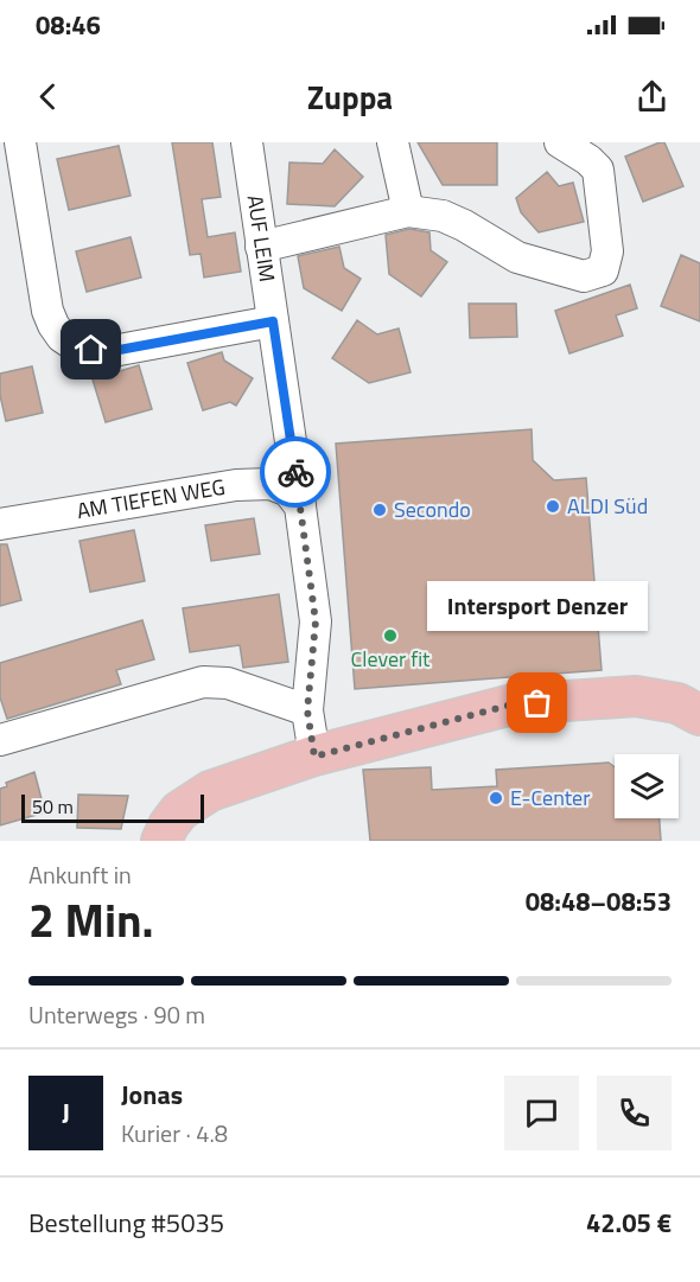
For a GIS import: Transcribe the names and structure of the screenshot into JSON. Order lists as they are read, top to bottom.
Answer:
{
  "streets": {
    "street": ["AUF LEIM", "AM TIEFEN WEG"]
  },
  "crossings": [
    ["AUF LEIM", "AM TIEFEN WEG"]
  ],
  "places": [
    "ALDI Süd",
    "Secondo",
    "Clever fit",
    "Intersport Denzer",
    "E-Center"
  ],
  "scale_bar": "50 m",
  "page": {
    "status": "08:46",
    "header": "Zuppa",
    "bubble": "Intersport Denzer",
    "scale": "50 m",
    "heading": ["2 Min.", "Ankunft in", "08:48–08:53"],
    "panel": [
      "Jonas",
      "Kurier · 4.8",
      "Bestellung #5035",
      "42.05 €"
    ],
    "bar": "Unterwegs · 90 m",
    "round": "J"
  }
}
